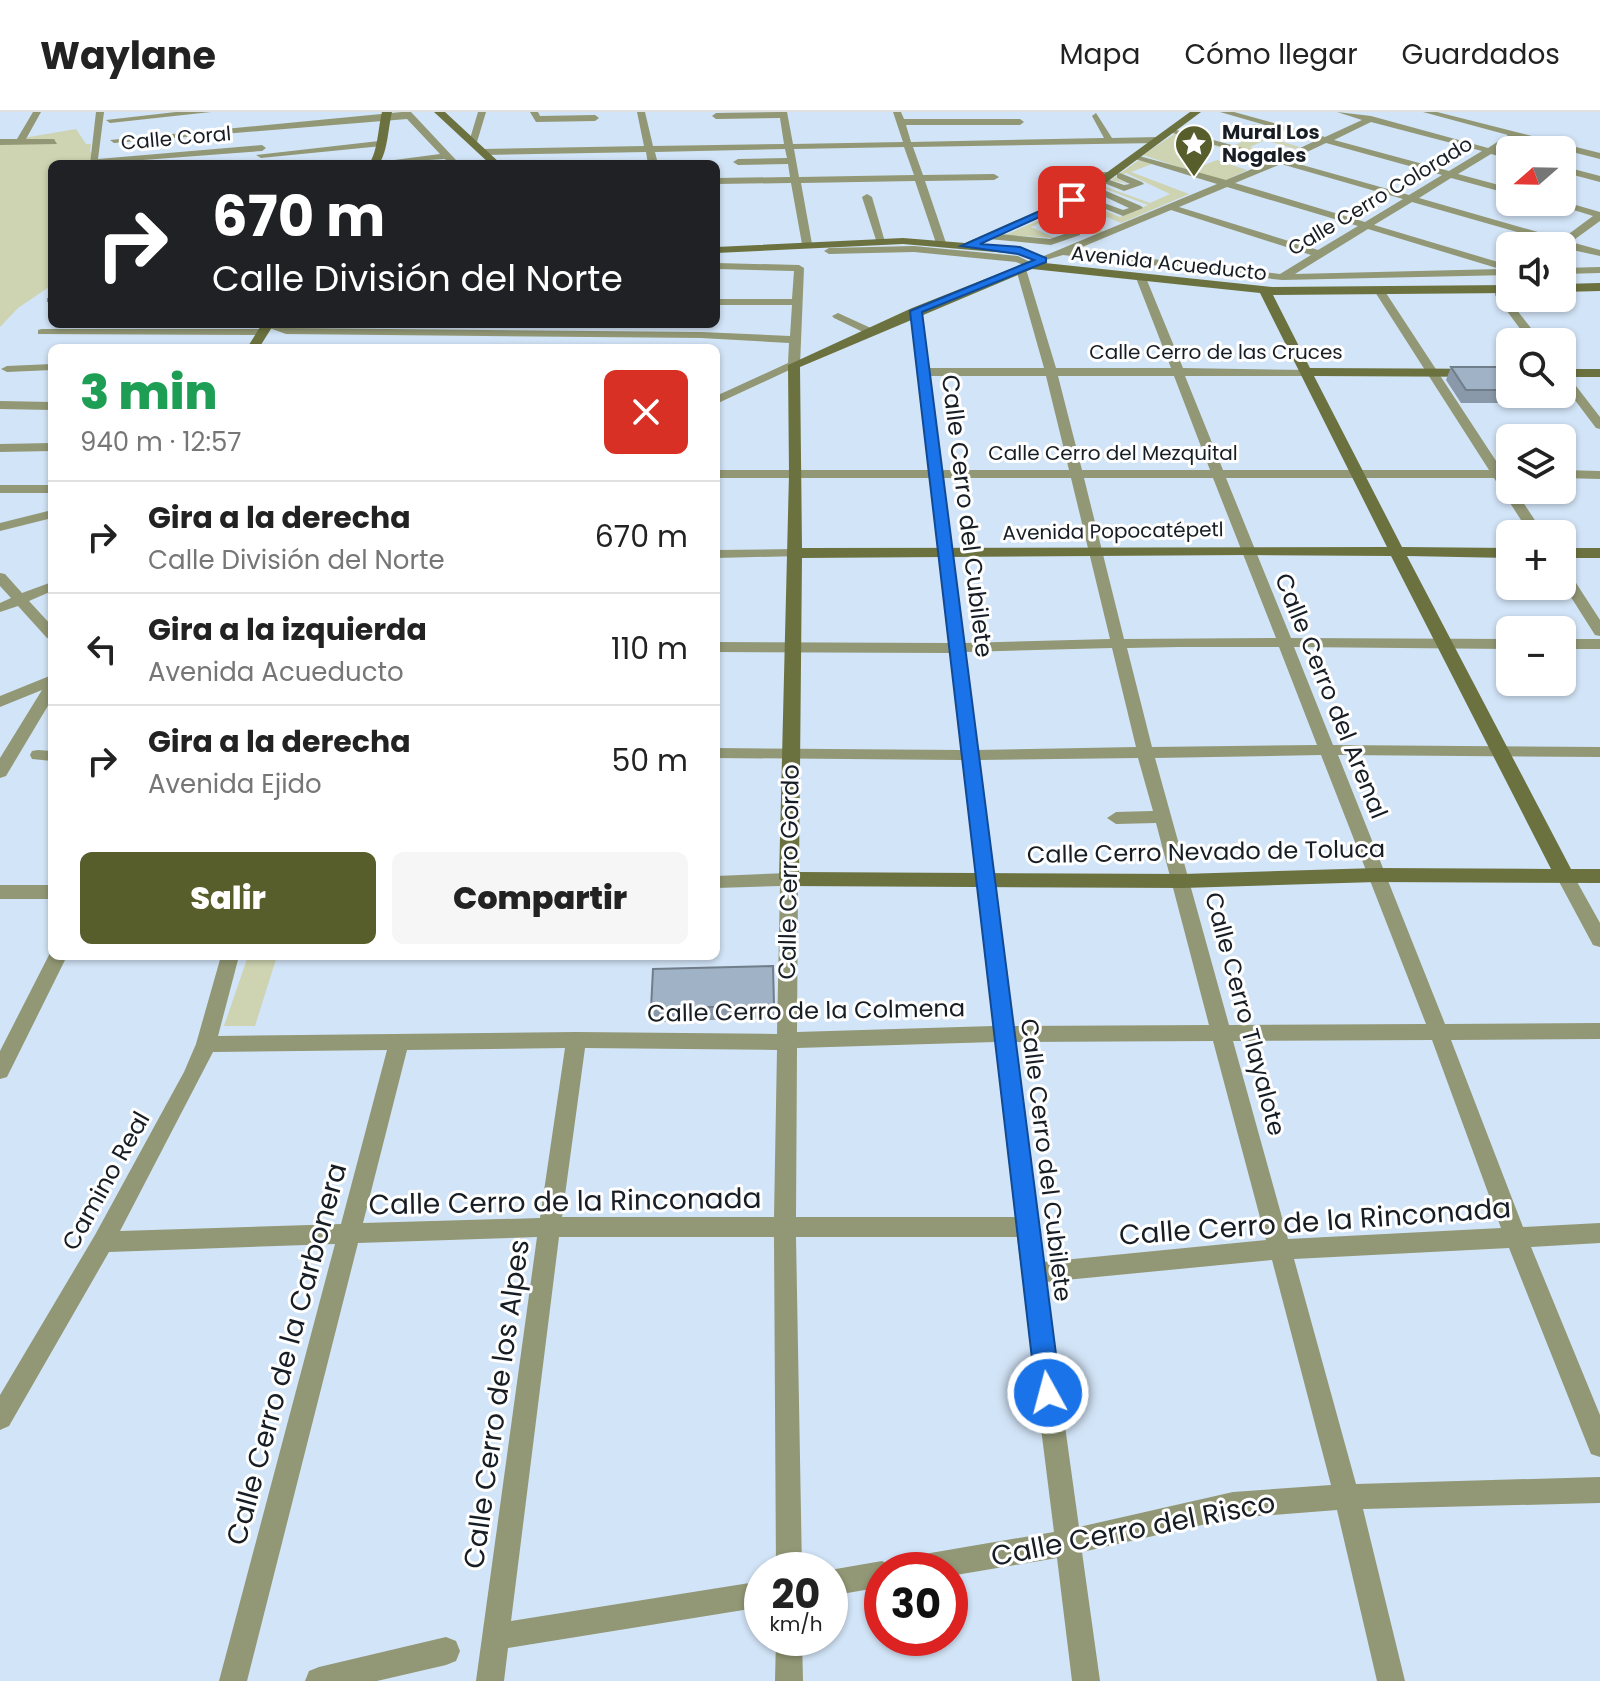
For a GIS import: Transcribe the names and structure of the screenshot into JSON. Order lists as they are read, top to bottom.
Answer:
{
  "streets": {
    "street": [
      "Calle Coral",
      "Calle Cerro Colorado",
      "Avenida Acueducto",
      "Calle Cerro de las Cruces",
      "Calle Cerro del Mezquital",
      "Calle Cerro del Cubilete",
      "Avenida Popocatépetl",
      "Calle Cerro del Arenal",
      "Calle Cerro Nevado de Toluca",
      "Calle Cerro Gordo",
      "Calle Cerro de la Colmena",
      "Calle Cerro Tlayalote",
      "Camino Real",
      "Calle Cerro de la Rinconada",
      "Calle Cerro de la Carbonera",
      "Calle Cerro de los Alpes",
      "Calle Cerro del Risco"
    ]
  },
  "crossings": [
    ["Calle Cerro Colorado", "Avenida Acueducto"],
    ["Avenida Acueducto", "Calle Cerro del Arenal"],
    ["Avenida Acueducto", "Calle Cerro Tlayalote"],
    ["Calle Cerro de las Cruces", "Calle Cerro del Cubilete"],
    ["Calle Cerro de las Cruces", "Calle Cerro del Arenal"],
    ["Calle Cerro de las Cruces", "Calle Cerro Tlayalote"],
    ["Calle Cerro del Mezquital", "Calle Cerro del Cubilete"],
    ["Calle Cerro del Mezquital", "Calle Cerro del Arenal"],
    ["Calle Cerro del Mezquital", "Calle Cerro Gordo"],
    ["Calle Cerro del Mezquital", "Calle Cerro Tlayalote"],
    ["Calle Cerro del Cubilete", "Avenida Popocatépetl"],
    ["Calle Cerro del Cubilete", "Calle Cerro Nevado de Toluca"],
    ["Calle Cerro del Cubilete", "Calle Cerro de la Colmena"],
    ["Calle Cerro del Cubilete", "Calle Cerro de la Rinconada"],
    ["Calle Cerro del Cubilete", "Calle Cerro del Risco"],
    ["Avenida Popocatépetl", "Calle Cerro del Arenal"],
    ["Avenida Popocatépetl", "Calle Cerro Gordo"],
    ["Avenida Popocatépetl", "Calle Cerro Tlayalote"],
    ["Calle Cerro del Arenal", "Calle Cerro Nevado de Toluca"],
    ["Calle Cerro del Arenal", "Calle Cerro de la Colmena"],
    ["Calle Cerro del Arenal", "Calle Cerro de la Rinconada"],
    ["Calle Cerro Nevado de Toluca", "Calle Cerro Gordo"],
    ["Calle Cerro Nevado de Toluca", "Calle Cerro Tlayalote"],
    ["Calle Cerro Gordo", "Calle Cerro de la Colmena"],
    ["Calle Cerro Gordo", "Calle Cerro de la Rinconada"],
    ["Calle Cerro de la Colmena", "Calle Cerro Tlayalote"],
    ["Calle Cerro de la Colmena", "Camino Real"],
    ["Calle Cerro de la Colmena", "Calle Cerro de la Carbonera"],
    ["Calle Cerro de la Colmena", "Calle Cerro de los Alpes"],
    ["Calle Cerro Tlayalote", "Calle Cerro de la Rinconada"],
    ["Calle Cerro Tlayalote", "Calle Cerro del Risco"],
    ["Camino Real", "Calle Cerro de la Rinconada"],
    ["Calle Cerro de la Rinconada", "Calle Cerro de la Carbonera"],
    ["Calle Cerro de la Rinconada", "Calle Cerro de los Alpes"]
  ],
  "places": {
    "place": ["Mural Los Nogales"]
  },
  "north": "left",
  "page": {
    "header": "Waylane",
    "nav": ["Mapa", "Cómo llegar", "Guardados"],
    "map_buttons": ["+", "−"],
    "turn": ["670 m", "Calle División del Norte"],
    "heading": ["3 min", "940 m · 12:57"],
    "list": [
      {
        "name": "Gira a la derecha",
        "note": "Calle División del Norte",
        "value": "670 m"
      },
      {
        "name": "Gira a la izquierda",
        "note": "Avenida Acueducto",
        "value": "110 m"
      },
      {
        "name": "Gira a la derecha",
        "note": "Avenida Ejido",
        "value": "50 m"
      }
    ],
    "buttons": ["Salir", "Compartir"],
    "speed": "20 km/h",
    "limit": "30"
  }
}
